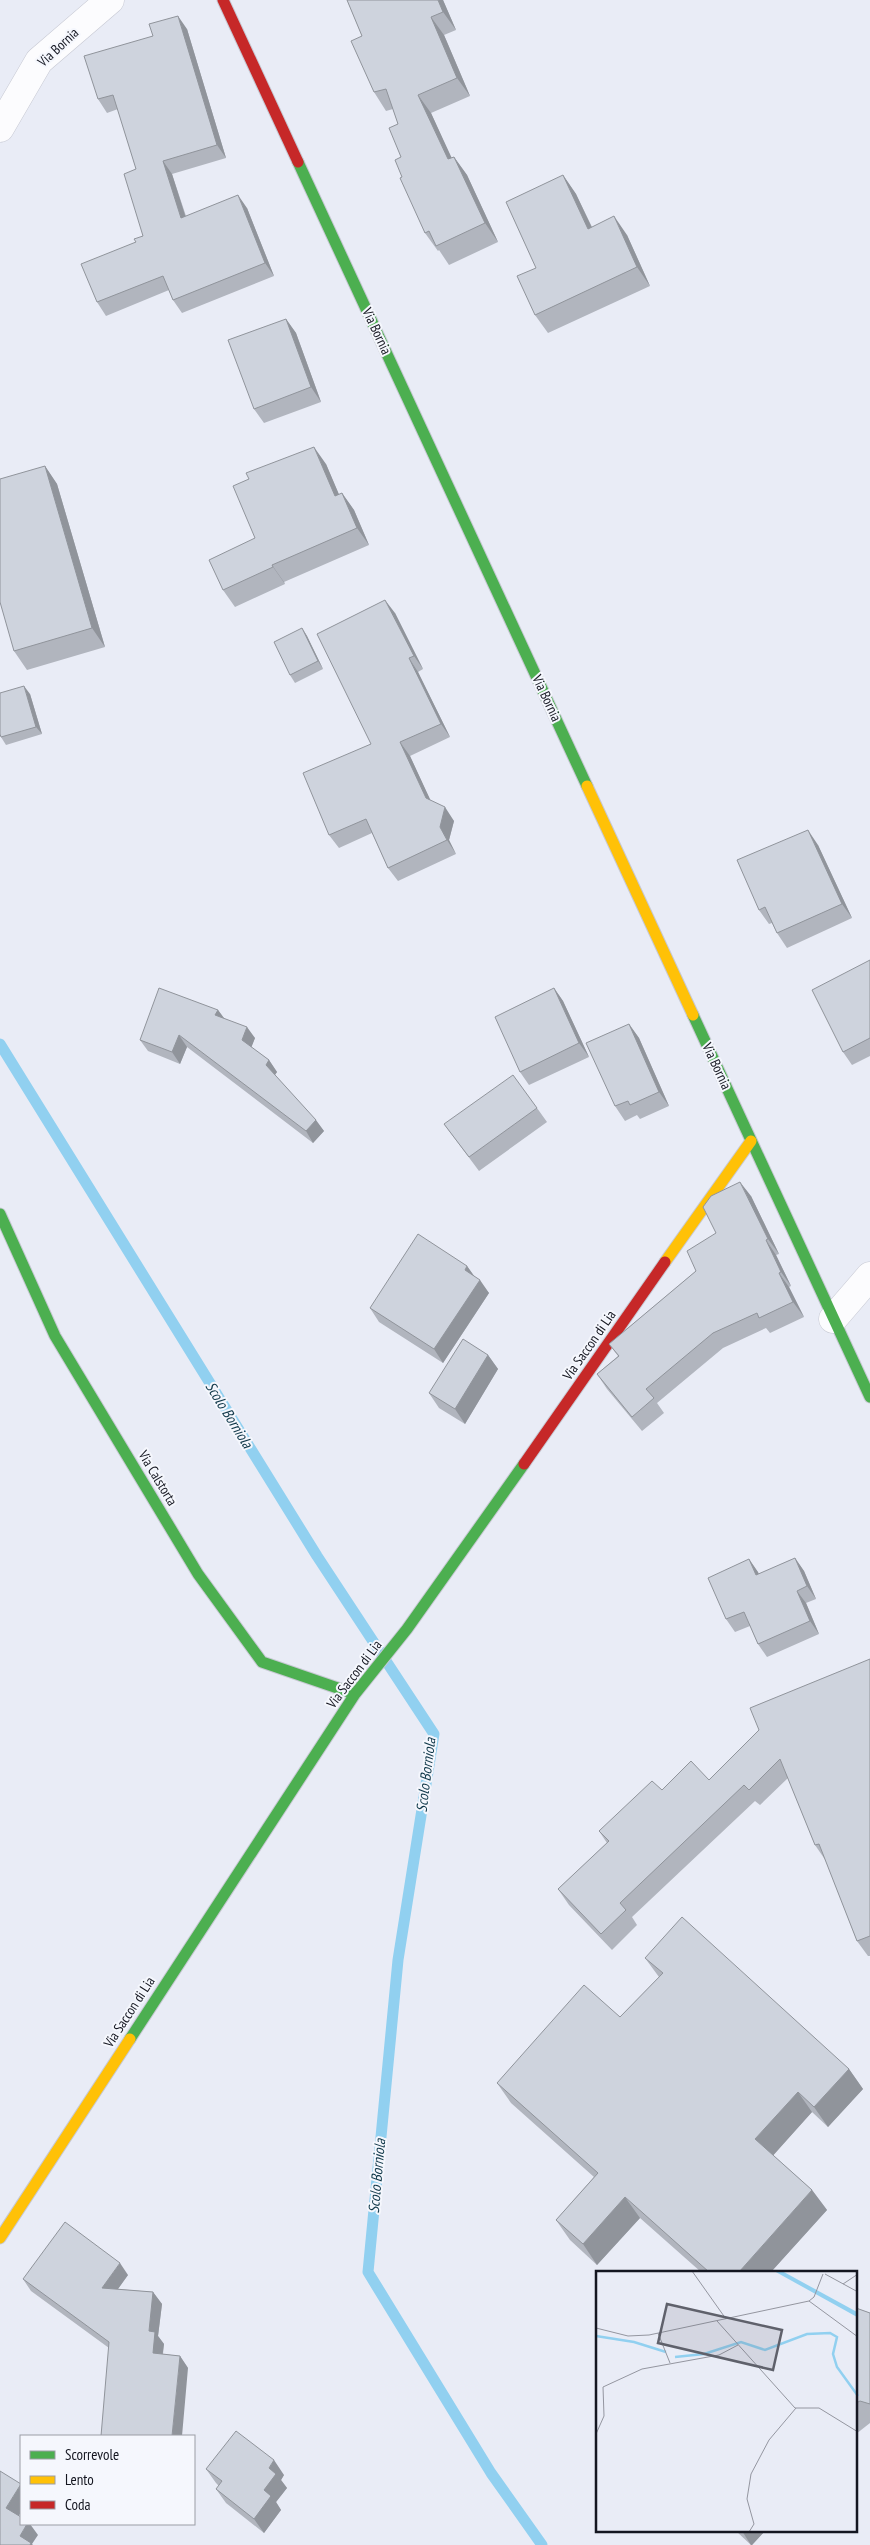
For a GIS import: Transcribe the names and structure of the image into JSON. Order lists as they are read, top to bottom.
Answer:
{
  "streets": {
    "street": ["Via Bornia", "Via Saccon di Lia", "Via Calstorta"]
  },
  "crossings": [
    ["Via Bornia", "Via Saccon di Lia"],
    ["Via Saccon di Lia", "Via Calstorta"]
  ],
  "water": ["Scolo Borniola"],
  "legend": ["Scorrevole", "Lento", "Coda"]
}
